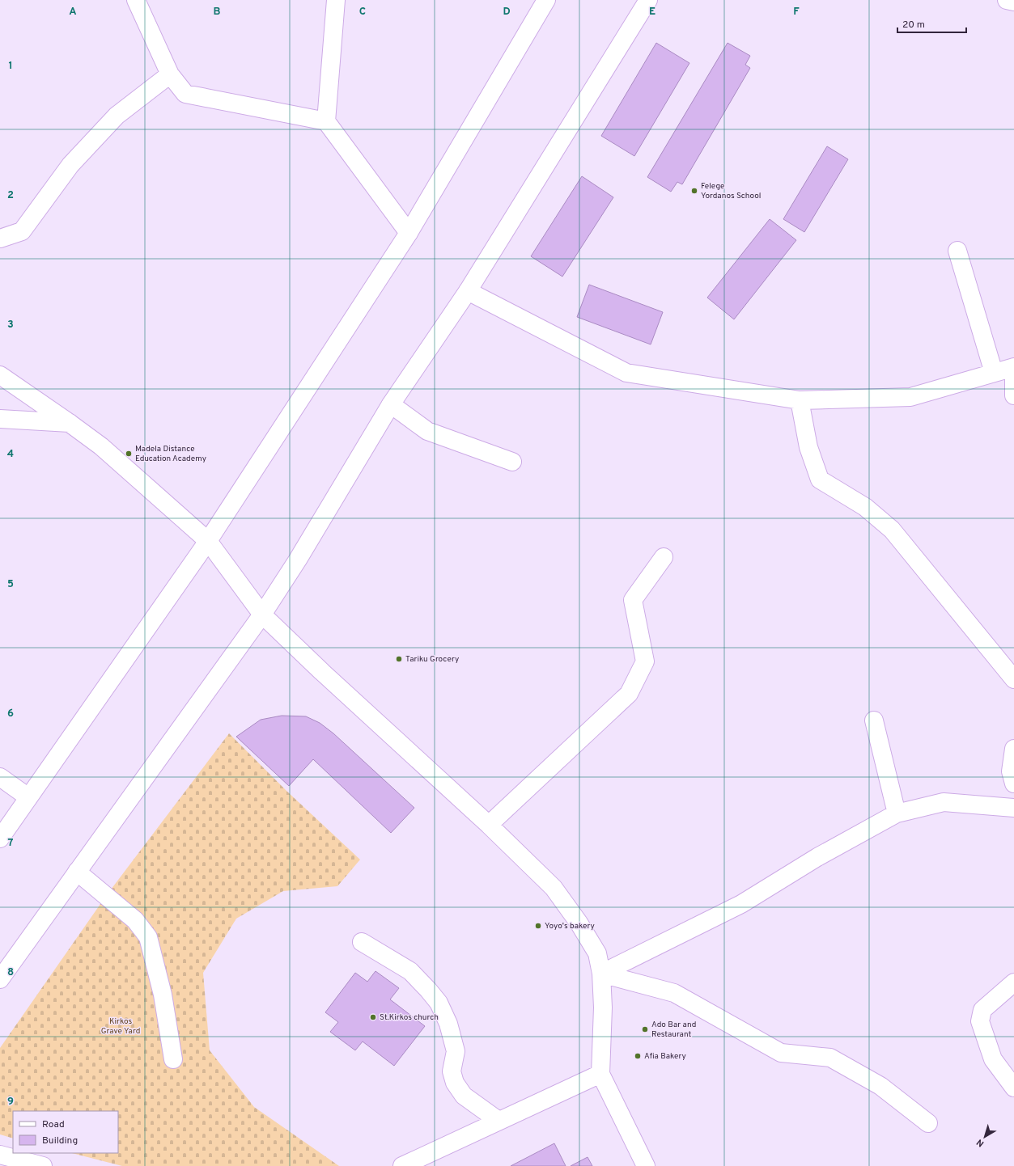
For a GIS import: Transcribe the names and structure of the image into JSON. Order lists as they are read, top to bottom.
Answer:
{
  "parks": ["Kirkos Grave Yard"],
  "places": [
    "Felege Yordanos School",
    "Madela Distance Education Academy",
    "Tariku Grocery",
    "Yoyo's bakery",
    "St.Kirkos church",
    "Ado Bar and Restaurant",
    "Afia Bakery"
  ],
  "legend": ["Road", "Building"],
  "scale_bar": "20 m",
  "north": "bottom left",
  "grid": {
    "columns": [
      "A",
      "B",
      "C",
      "D",
      "E",
      "F"
    ],
    "rows": [
      "1",
      "2",
      "3",
      "4",
      "5",
      "6",
      "7",
      "8",
      "9"
    ]
  }
}
